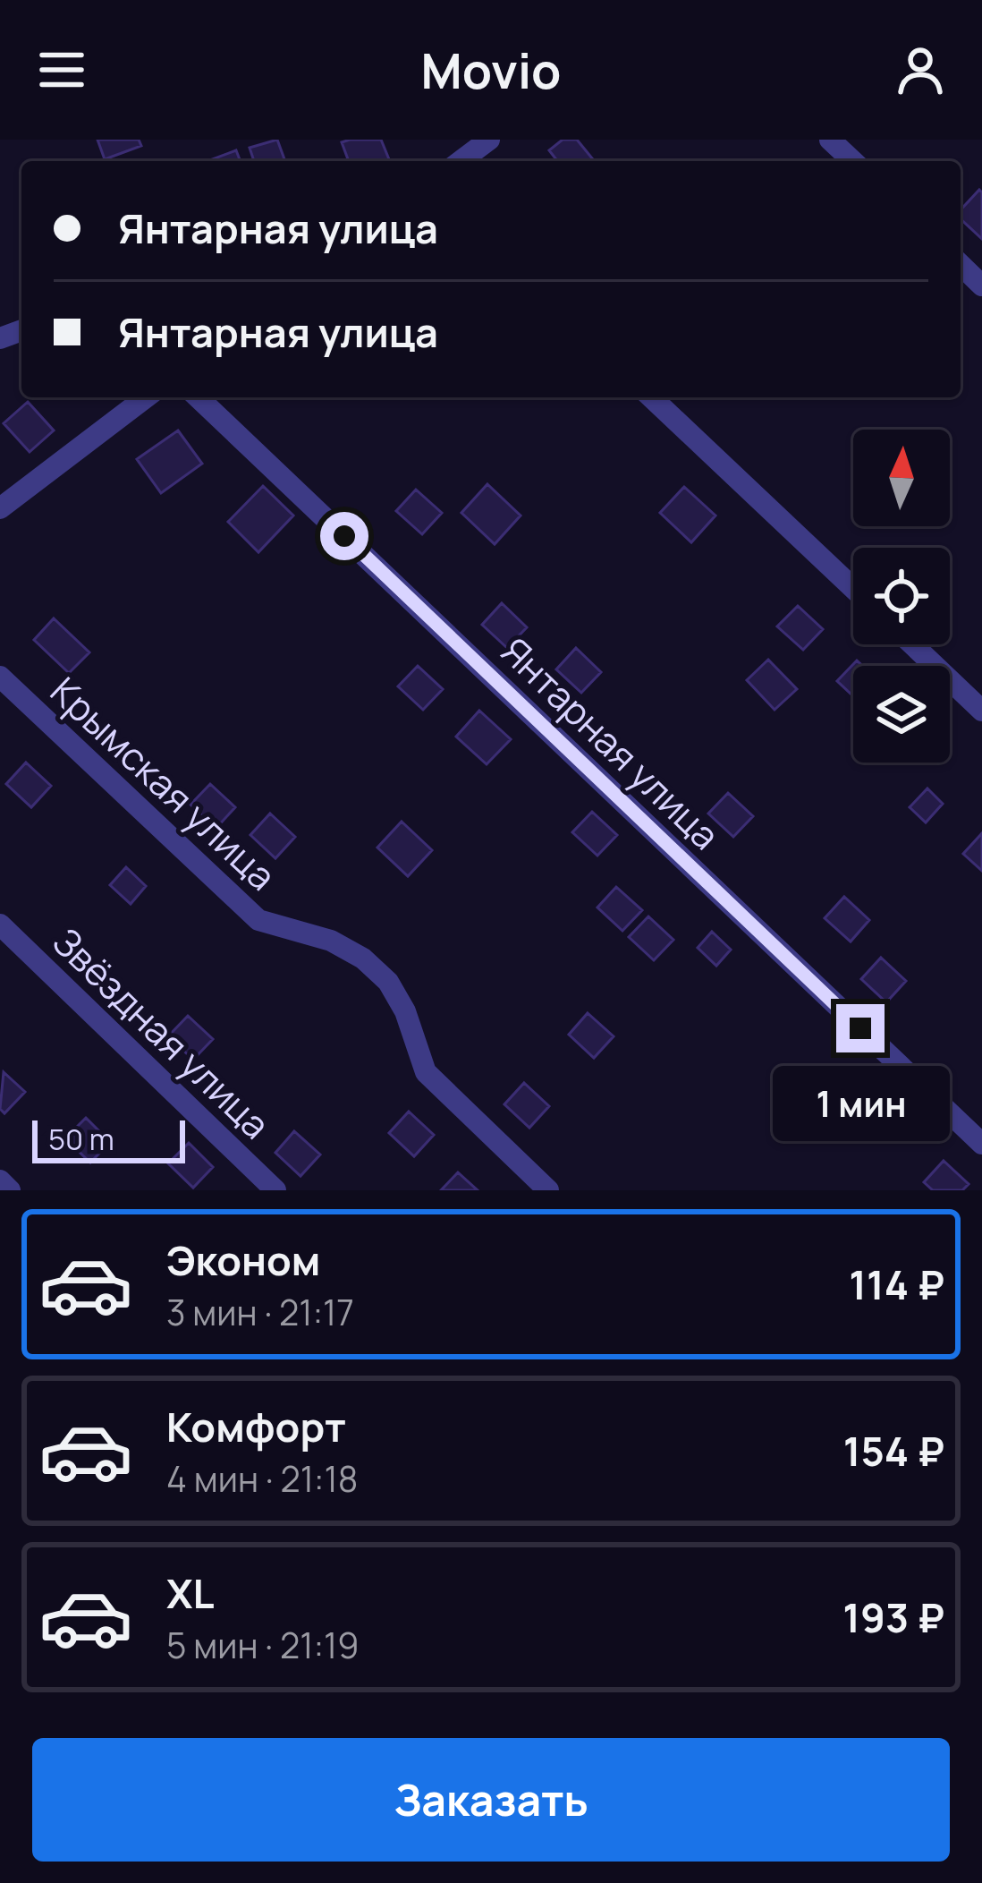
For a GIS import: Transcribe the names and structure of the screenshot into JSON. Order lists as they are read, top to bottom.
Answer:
{
  "streets": {
    "street": ["Янтарная улица", "Крымская улица", "Звёздная улица"]
  },
  "scale_bar": "50 m",
  "north": "top",
  "page": {
    "header": "Movio",
    "banner": ["Янтарная улица", "Янтарная улица"],
    "bubble": "1 мин",
    "scale": "50 m",
    "list": [
      {
        "name": "Эконом",
        "note": "3 мин · 21:17",
        "value": "114 ₽"
      },
      {
        "name": "Комфорт",
        "note": "4 мин · 21:18",
        "value": "154 ₽"
      },
      {
        "name": "XL",
        "note": "5 мин · 21:19",
        "value": "193 ₽"
      }
    ],
    "buttons": "Заказать"
  }
}
